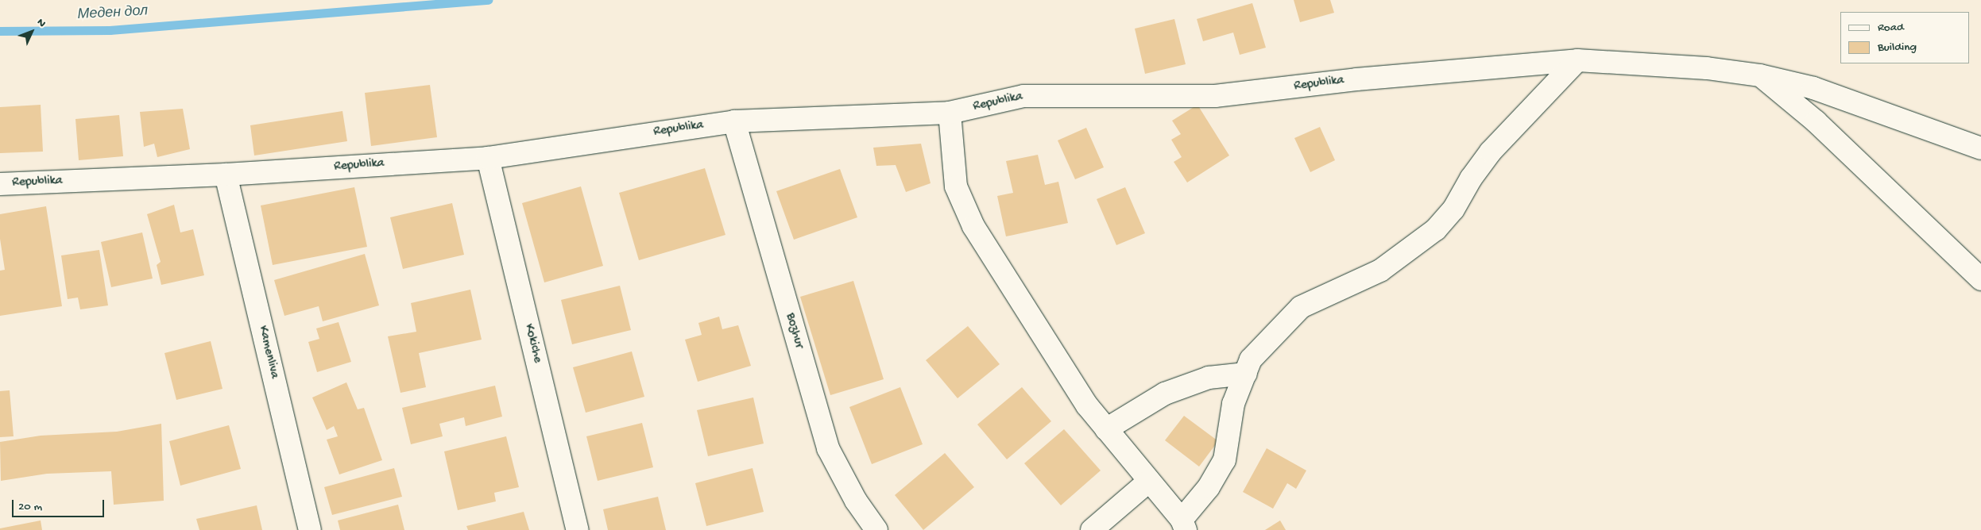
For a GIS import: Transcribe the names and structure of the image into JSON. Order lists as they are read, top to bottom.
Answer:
{
  "streets": {
    "street": [
      "Republika",
      "Bozhur",
      "Kokiche",
      "Kamenliva"
    ]
  },
  "crossings": [
    ["Republika", "Bozhur"],
    ["Republika", "Kokiche"],
    ["Republika", "Kamenliva"]
  ],
  "water": ["Меден дол"],
  "legend": ["Road", "Building"],
  "scale_bar": "20 m",
  "north": "top right"
}
